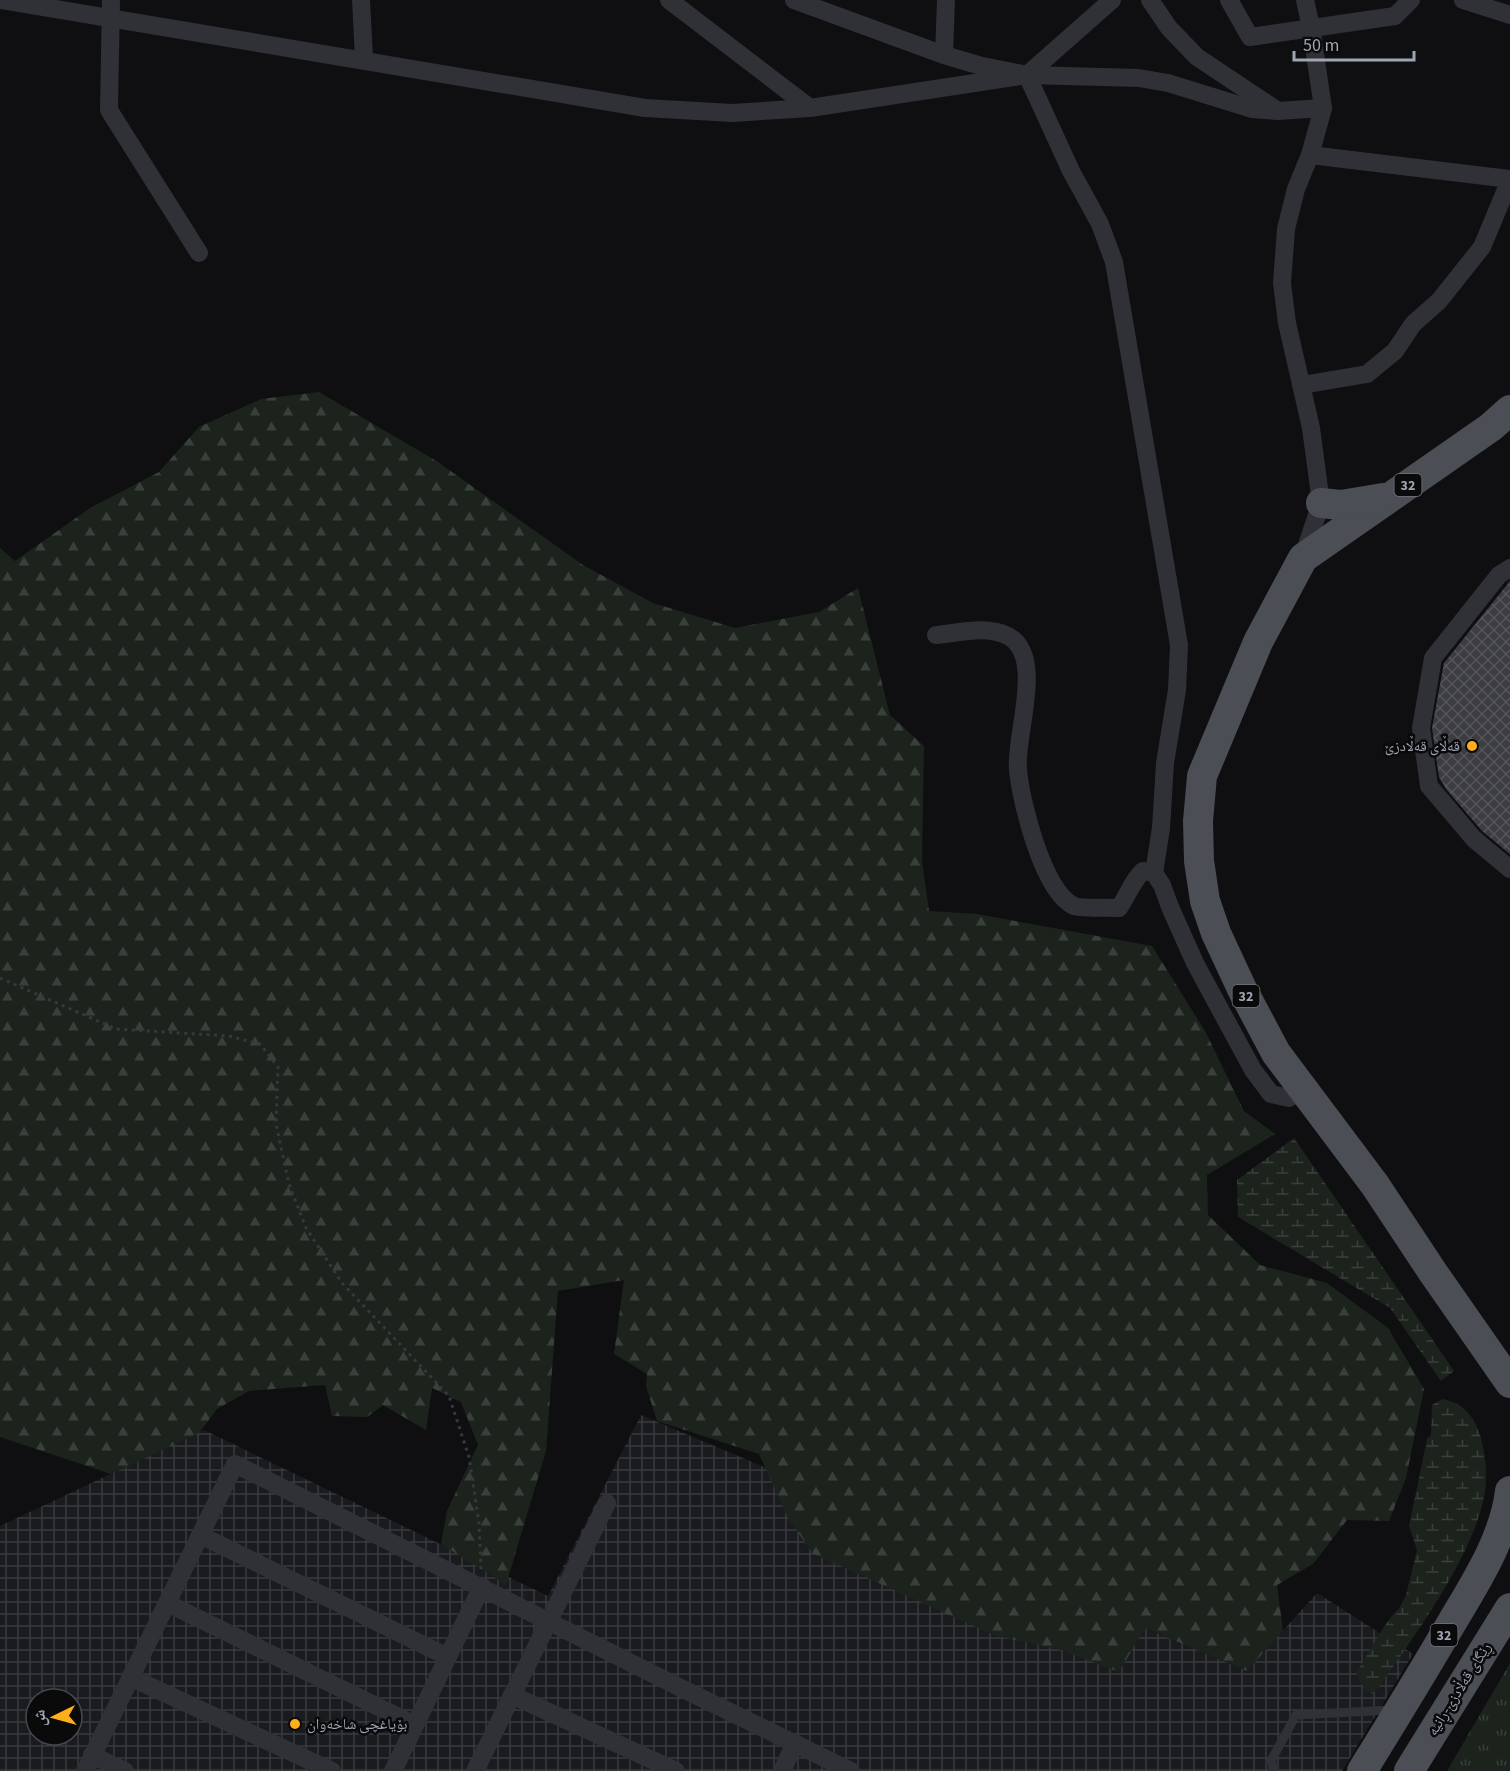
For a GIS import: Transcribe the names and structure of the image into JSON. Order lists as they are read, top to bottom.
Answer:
{
  "streets": {
    "main road": ["32", "ڕێگای قەڵادزێ-ڕانیە"]
  },
  "places": ["قەڵای قەڵادزێ", "بۆیاغچی شاخەوان"],
  "scale_bar": "50 m",
  "north": "left"
}
